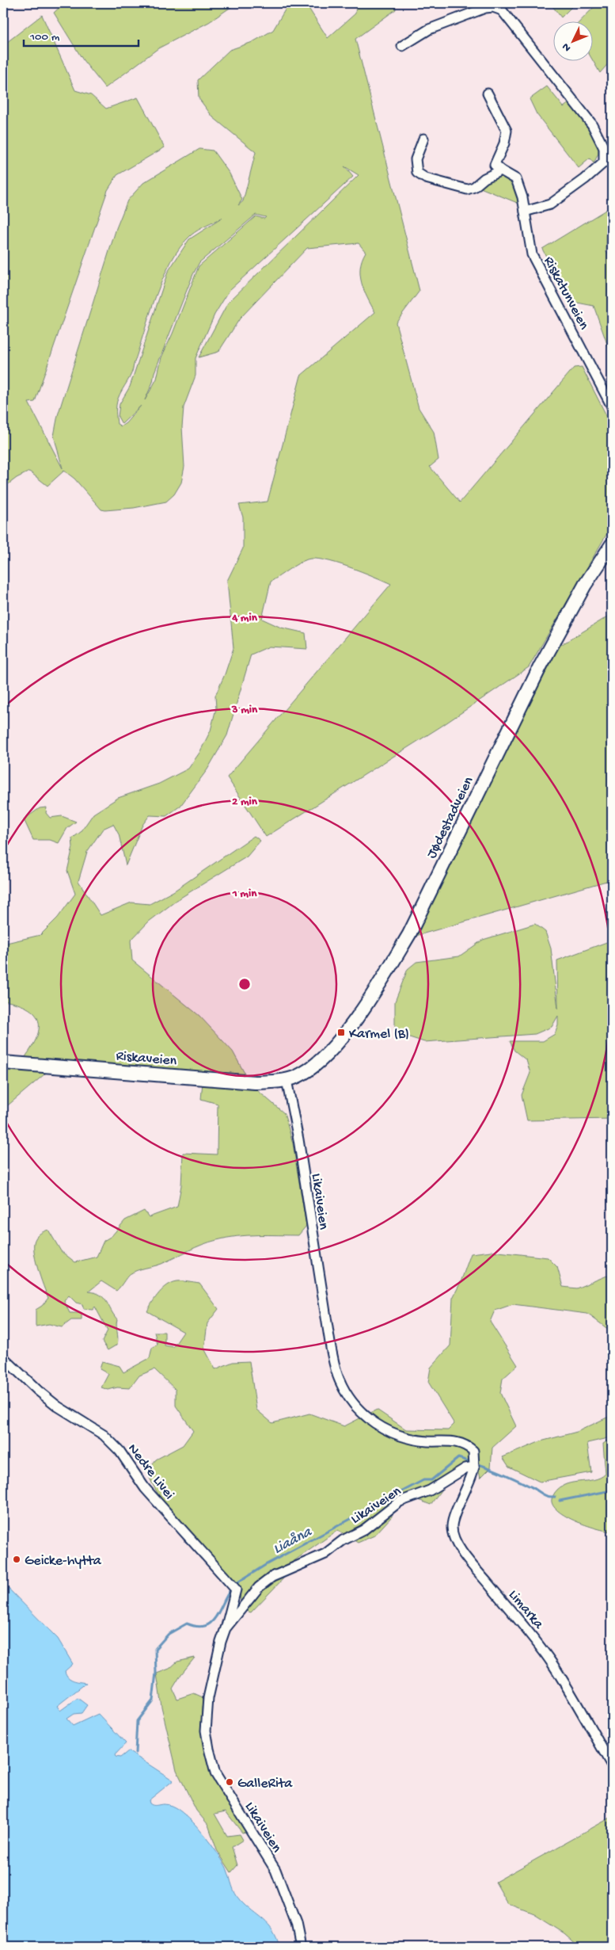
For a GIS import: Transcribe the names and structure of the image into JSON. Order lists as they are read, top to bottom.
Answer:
{
  "streets": {
    "main road": ["Jødestadveien", "Riskaveien"],
    "street": [
      "Riskatunveien",
      "Likaiveien",
      "Nedre Livei",
      "Limarka"
    ]
  },
  "crossings": [
    ["Jødestadveien", "Riskaveien"],
    ["Jødestadveien", "Likaiveien"],
    ["Riskaveien", "Likaiveien"],
    ["Likaiveien", "Nedre Livei"],
    ["Likaiveien", "Limarka"]
  ],
  "water": ["Liaåna"],
  "places": {
    "transit": ["Karmel (B)"],
    "other": ["Geicke-hytta", "GalleRita"]
  },
  "scale_bar": "100 m",
  "north": "bottom left",
  "rings": [
    "4 min",
    "3 min",
    "2 min",
    "1 min"
  ]
}
